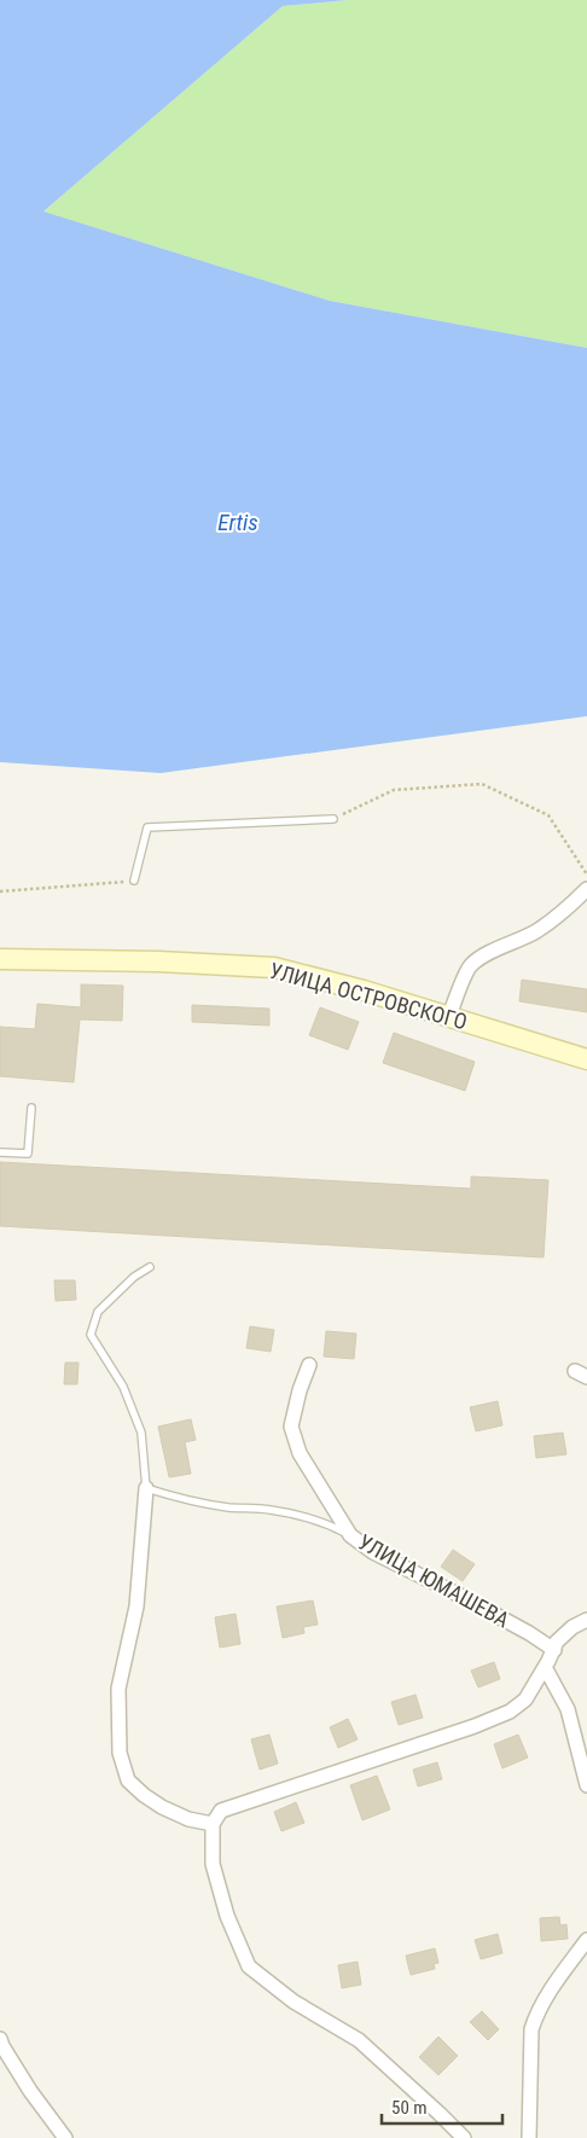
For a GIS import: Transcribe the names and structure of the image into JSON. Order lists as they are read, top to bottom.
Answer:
{
  "streets": {
    "main road": ["УЛИЦА ОСТРОВСКОГО"],
    "street": ["УЛИЦА ЮМАШЕВА"]
  },
  "water": ["Ertis"],
  "scale_bar": "50 m"
}
